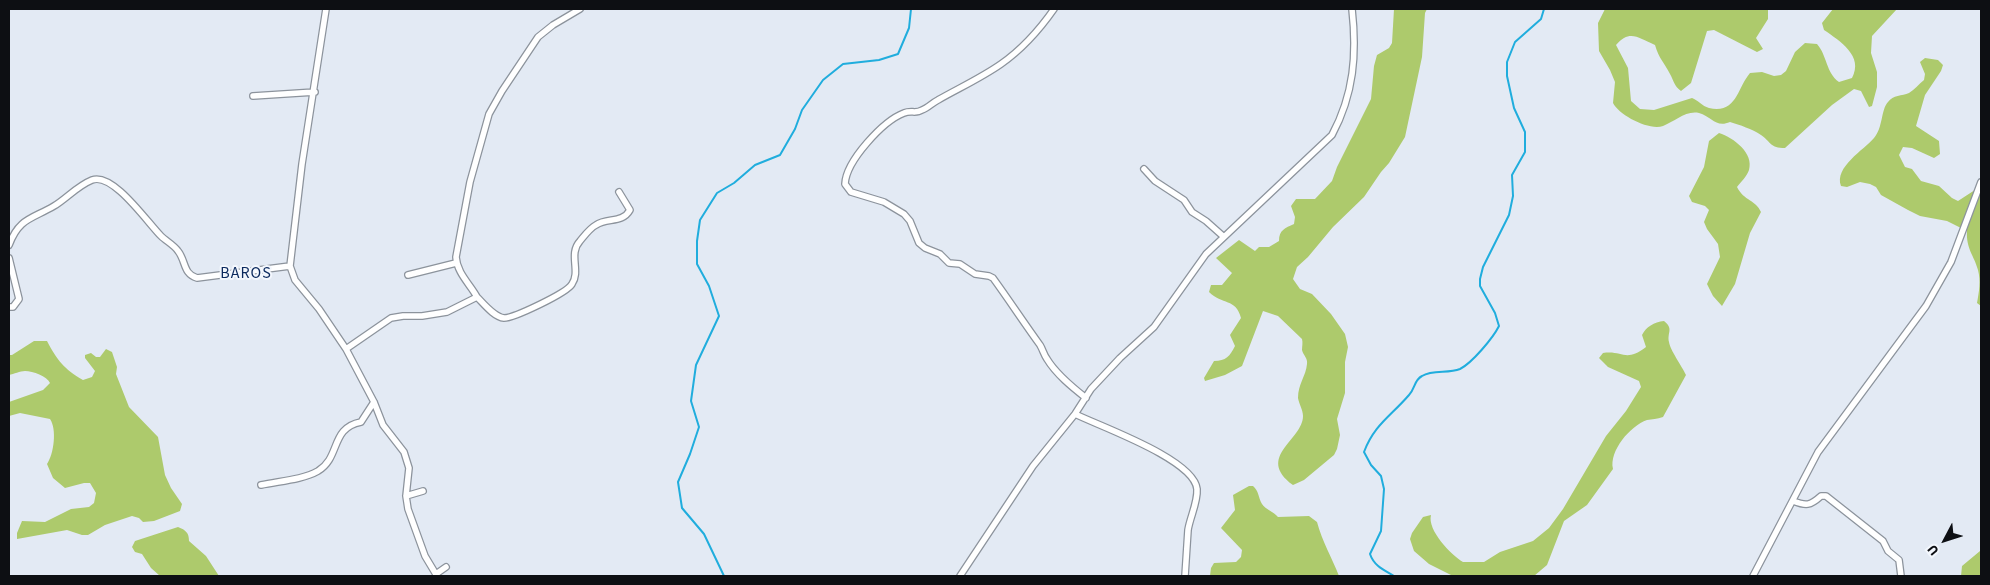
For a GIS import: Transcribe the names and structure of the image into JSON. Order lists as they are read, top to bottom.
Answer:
{
  "districts": ["BAROS"],
  "north": "bottom left"
}
